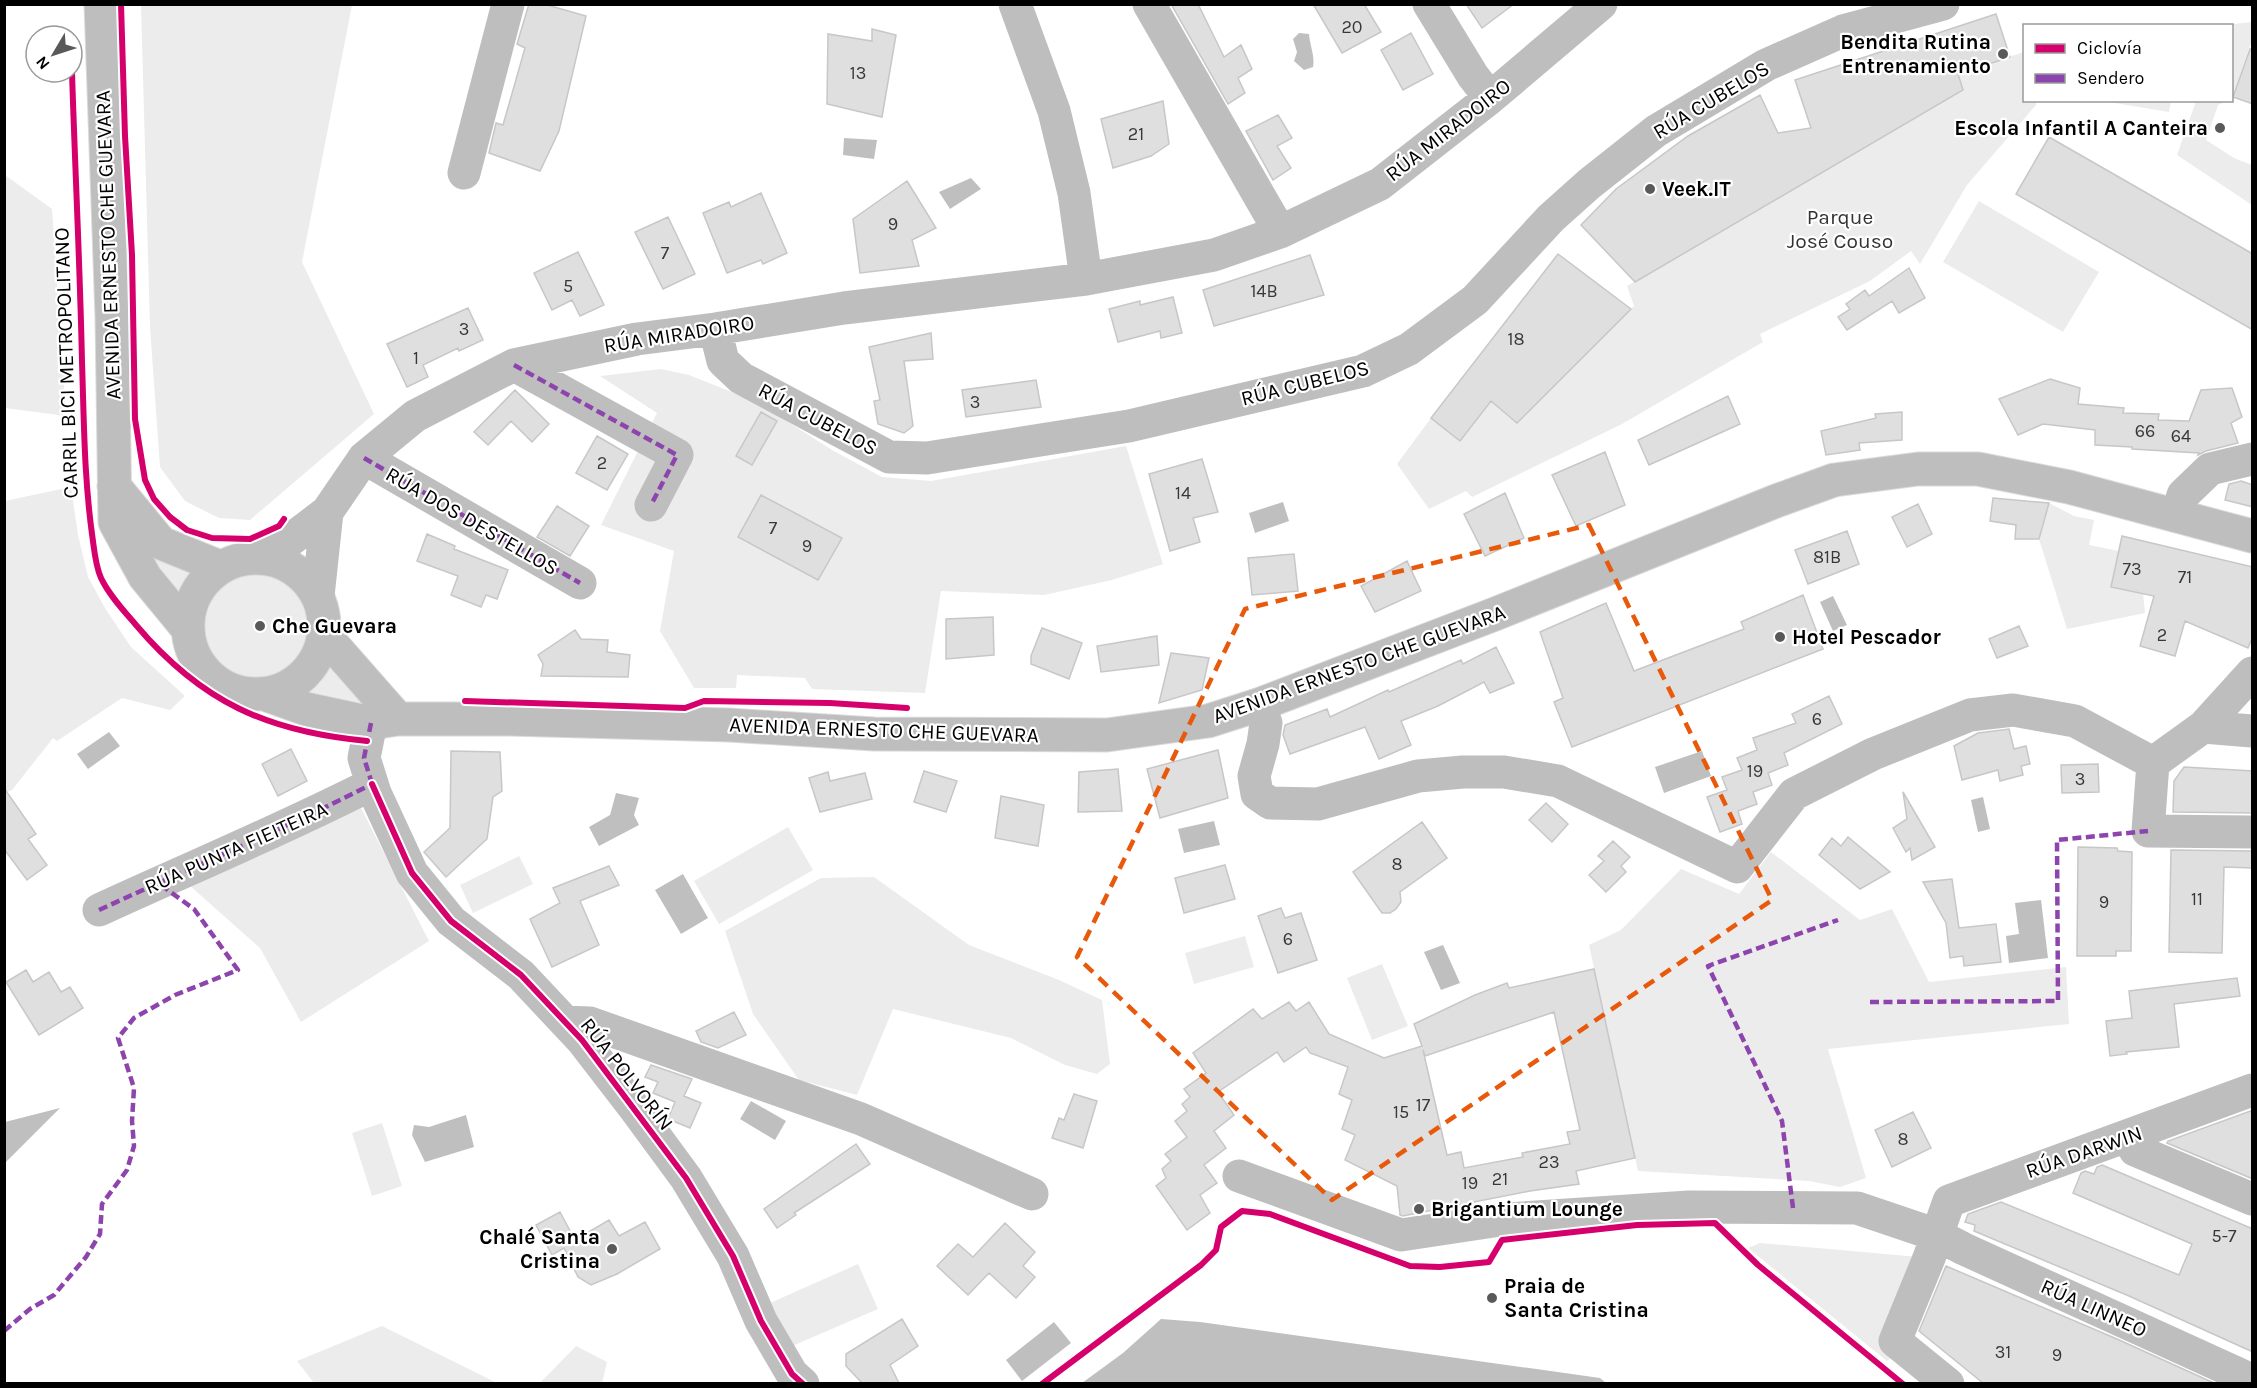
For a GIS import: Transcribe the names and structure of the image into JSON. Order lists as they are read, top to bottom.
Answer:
{
  "streets": {
    "street": [
      "RÚA CUBELOS",
      "RÚA MIRADOIRO",
      "AVENIDA ERNESTO CHE GUEVARA",
      "RÚA DOS DESTELLOS",
      "RÚA PUNTA FIEITEIRA",
      "RÚA POLVORÍN",
      "RÚA DARWIN",
      "RÚA LINNEO"
    ],
    "cycle path": ["CARRIL BICI METROPOLITANO"]
  },
  "crossings": [
    ["RÚA CUBELOS", "RÚA MIRADOIRO"],
    ["RÚA MIRADOIRO", "AVENIDA ERNESTO CHE GUEVARA"],
    ["RÚA MIRADOIRO", "RÚA DOS DESTELLOS"],
    ["AVENIDA ERNESTO CHE GUEVARA", "RÚA POLVORÍN"],
    ["RÚA PUNTA FIEITEIRA", "RÚA POLVORÍN"],
    ["RÚA DARWIN", "RÚA LINNEO"]
  ],
  "parks": ["Parque José Couso"],
  "places": [
    "Bendita Rutina Entrenamiento",
    "Escola Infantil A Canteira",
    "Veek.IT",
    "Che Guevara",
    "Hotel Pescador",
    "Brigantium Lounge",
    "Chalé Santa Cristina",
    "Praia de Santa Cristina"
  ],
  "house_numbers": [
    "20",
    "13",
    "21",
    "9",
    "7",
    "5",
    "14B",
    "3",
    "18",
    "1",
    "3",
    "66",
    "64",
    "2",
    "14",
    "7",
    "9",
    "81B",
    "73",
    "71",
    "2",
    "6",
    "19",
    "3",
    "8",
    "11",
    "9",
    "6",
    "17",
    "15",
    "8",
    "23",
    "21",
    "19",
    "5-7",
    "31",
    "9"
  ],
  "legend": ["Ciclovía", "Sendero"],
  "north": "bottom left"
}
